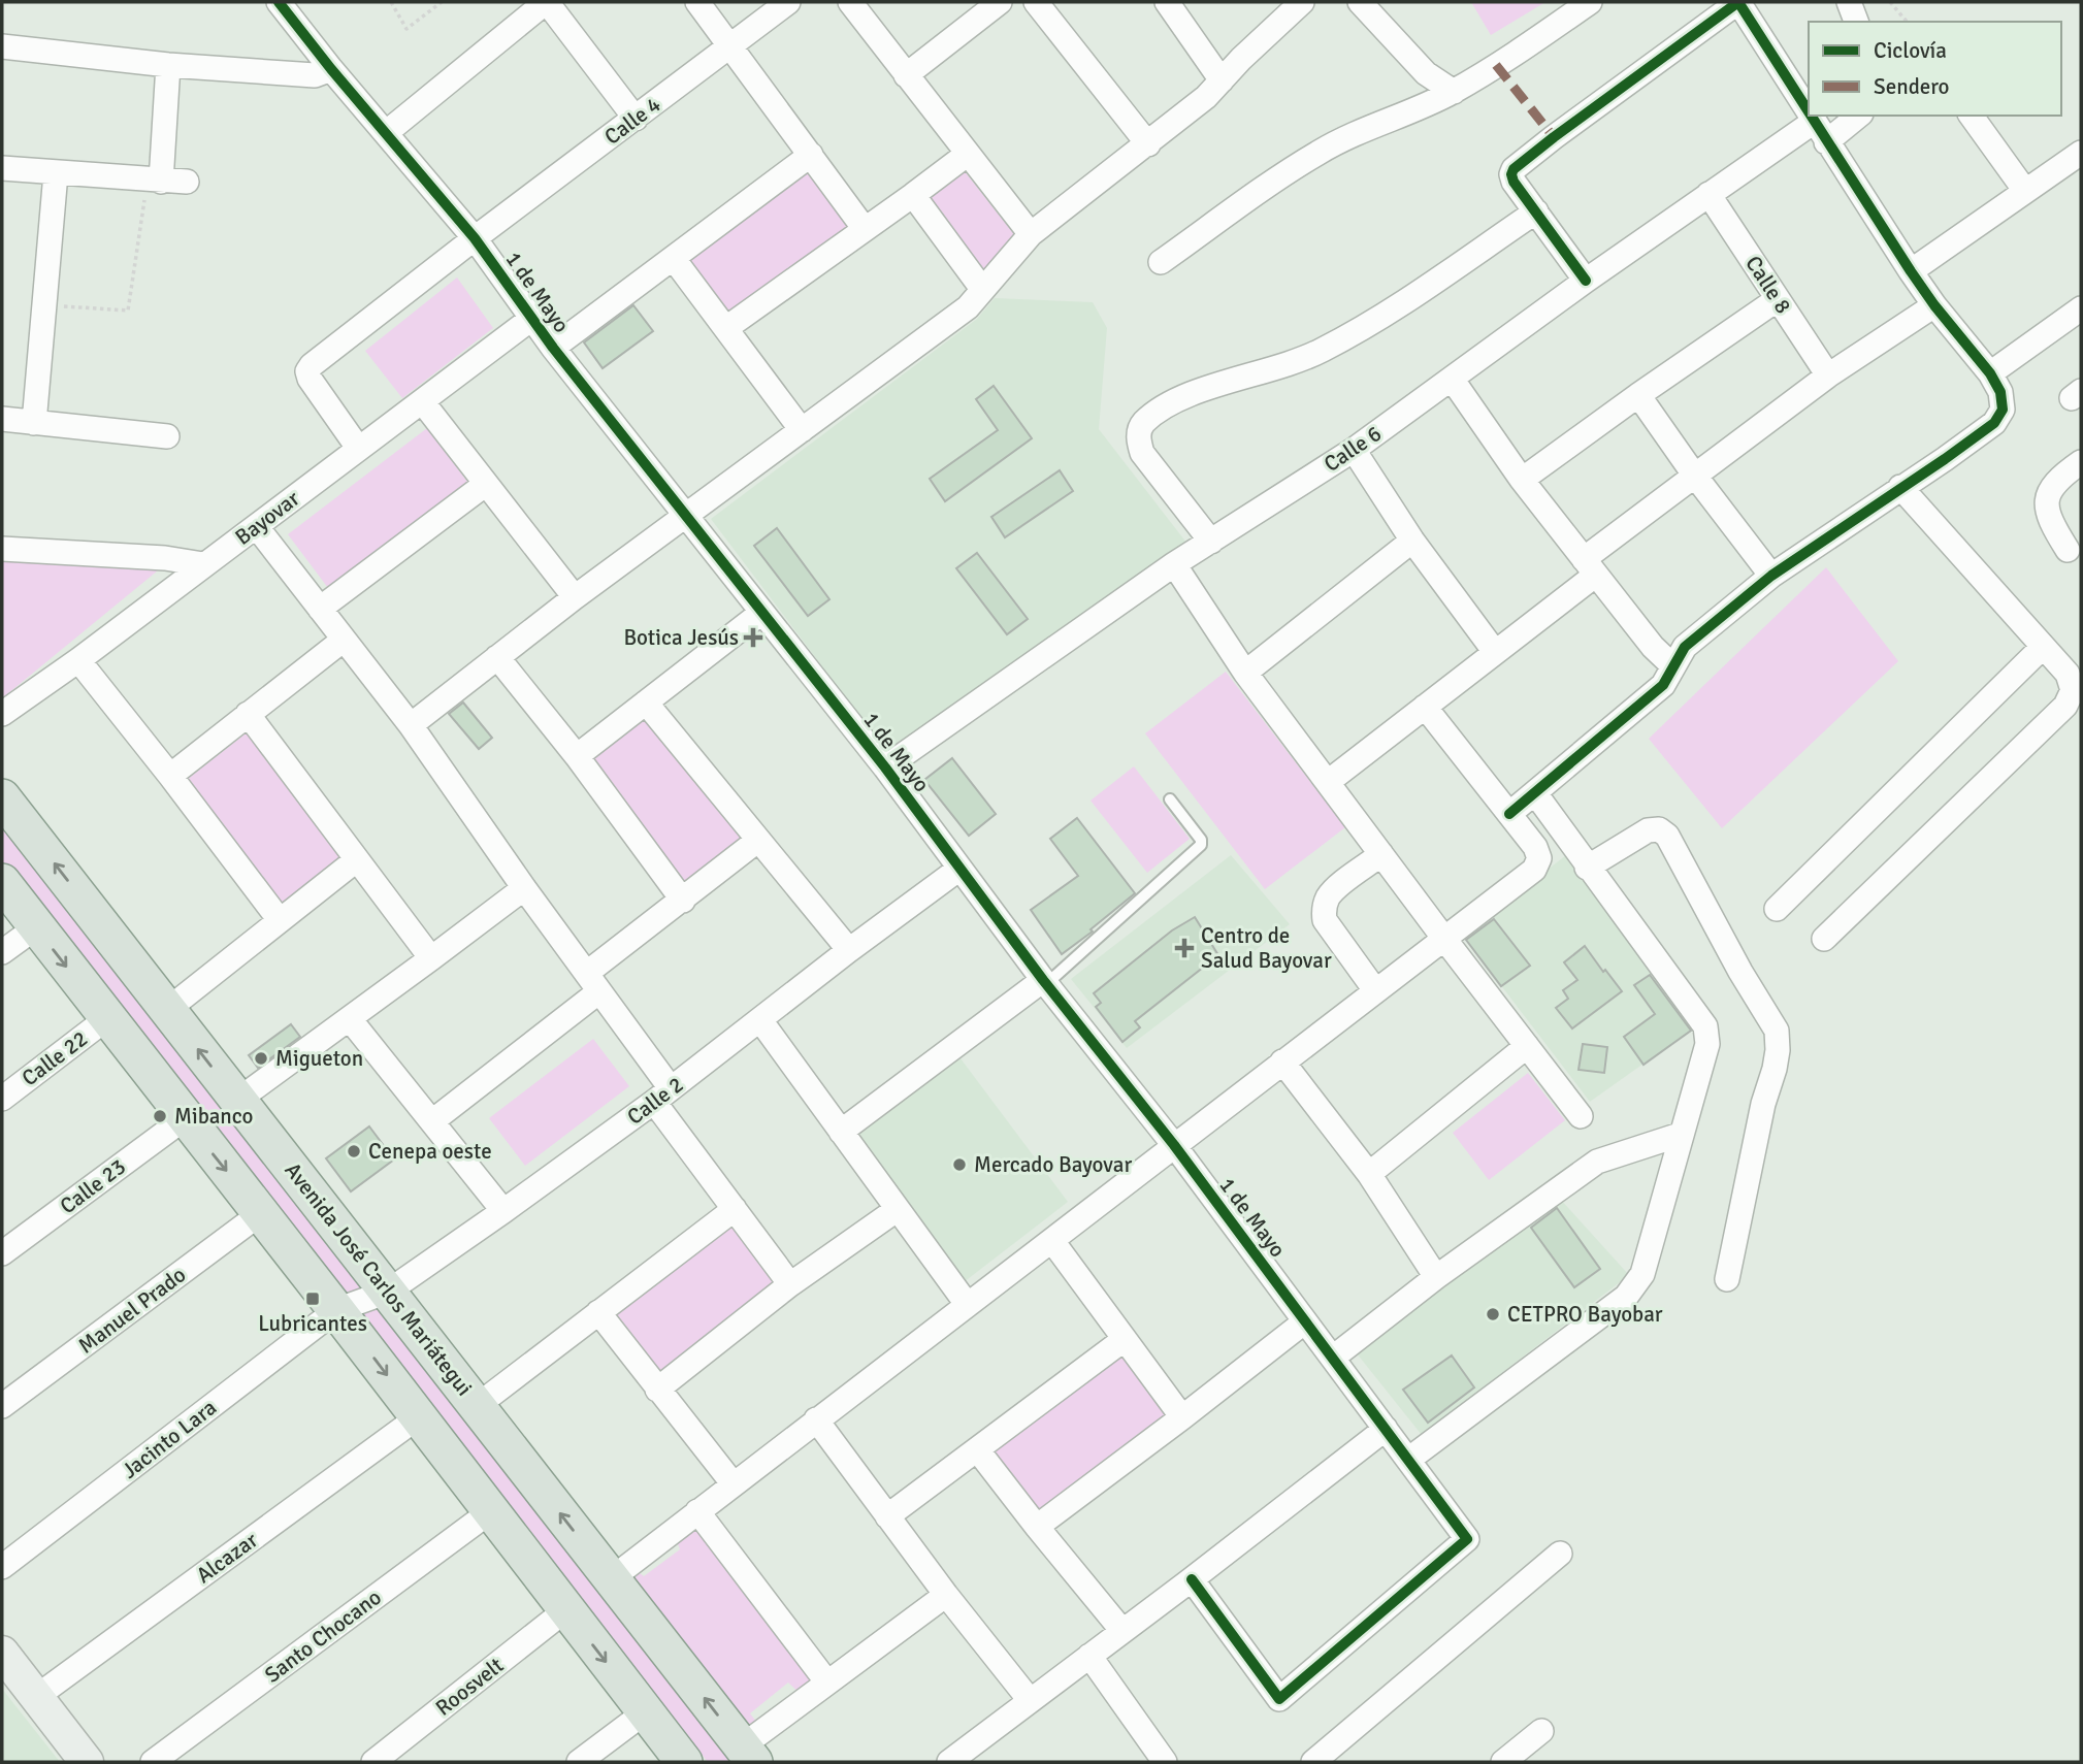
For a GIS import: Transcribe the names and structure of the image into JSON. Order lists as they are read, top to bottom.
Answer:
{
  "streets": {
    "main road": ["Avenida José Carlos Mariátegui"],
    "street": [
      "Calle 4",
      "Calle 8",
      "1 de Mayo",
      "Calle 6",
      "Bayovar",
      "Calle 22",
      "Calle 2",
      "Calle 23",
      "Manuel Prado",
      "Jacinto Lara",
      "Alcazar",
      "Santo Chocano",
      "Roosvelt"
    ]
  },
  "crossings": [
    ["Calle 4", "1 de Mayo"],
    ["Calle 4", "Bayovar"],
    ["Calle 8", "Calle 6"],
    ["1 de Mayo", "Calle 6"],
    ["1 de Mayo", "Bayovar"],
    ["1 de Mayo", "Calle 2"],
    ["Calle 2", "Avenida José Carlos Mariátegui"],
    ["Calle 2", "Jacinto Lara"]
  ],
  "places": {
    "health": ["Botica Jesús", "Centro de Salud Bayovar"],
    "other": [
      "Migueton",
      "Mibanco",
      "Cenepa oeste",
      "Mercado Bayovar",
      "CETPRO Bayobar"
    ],
    "transit": ["Lubricantes"]
  },
  "legend": ["Ciclovía", "Sendero"]
}
